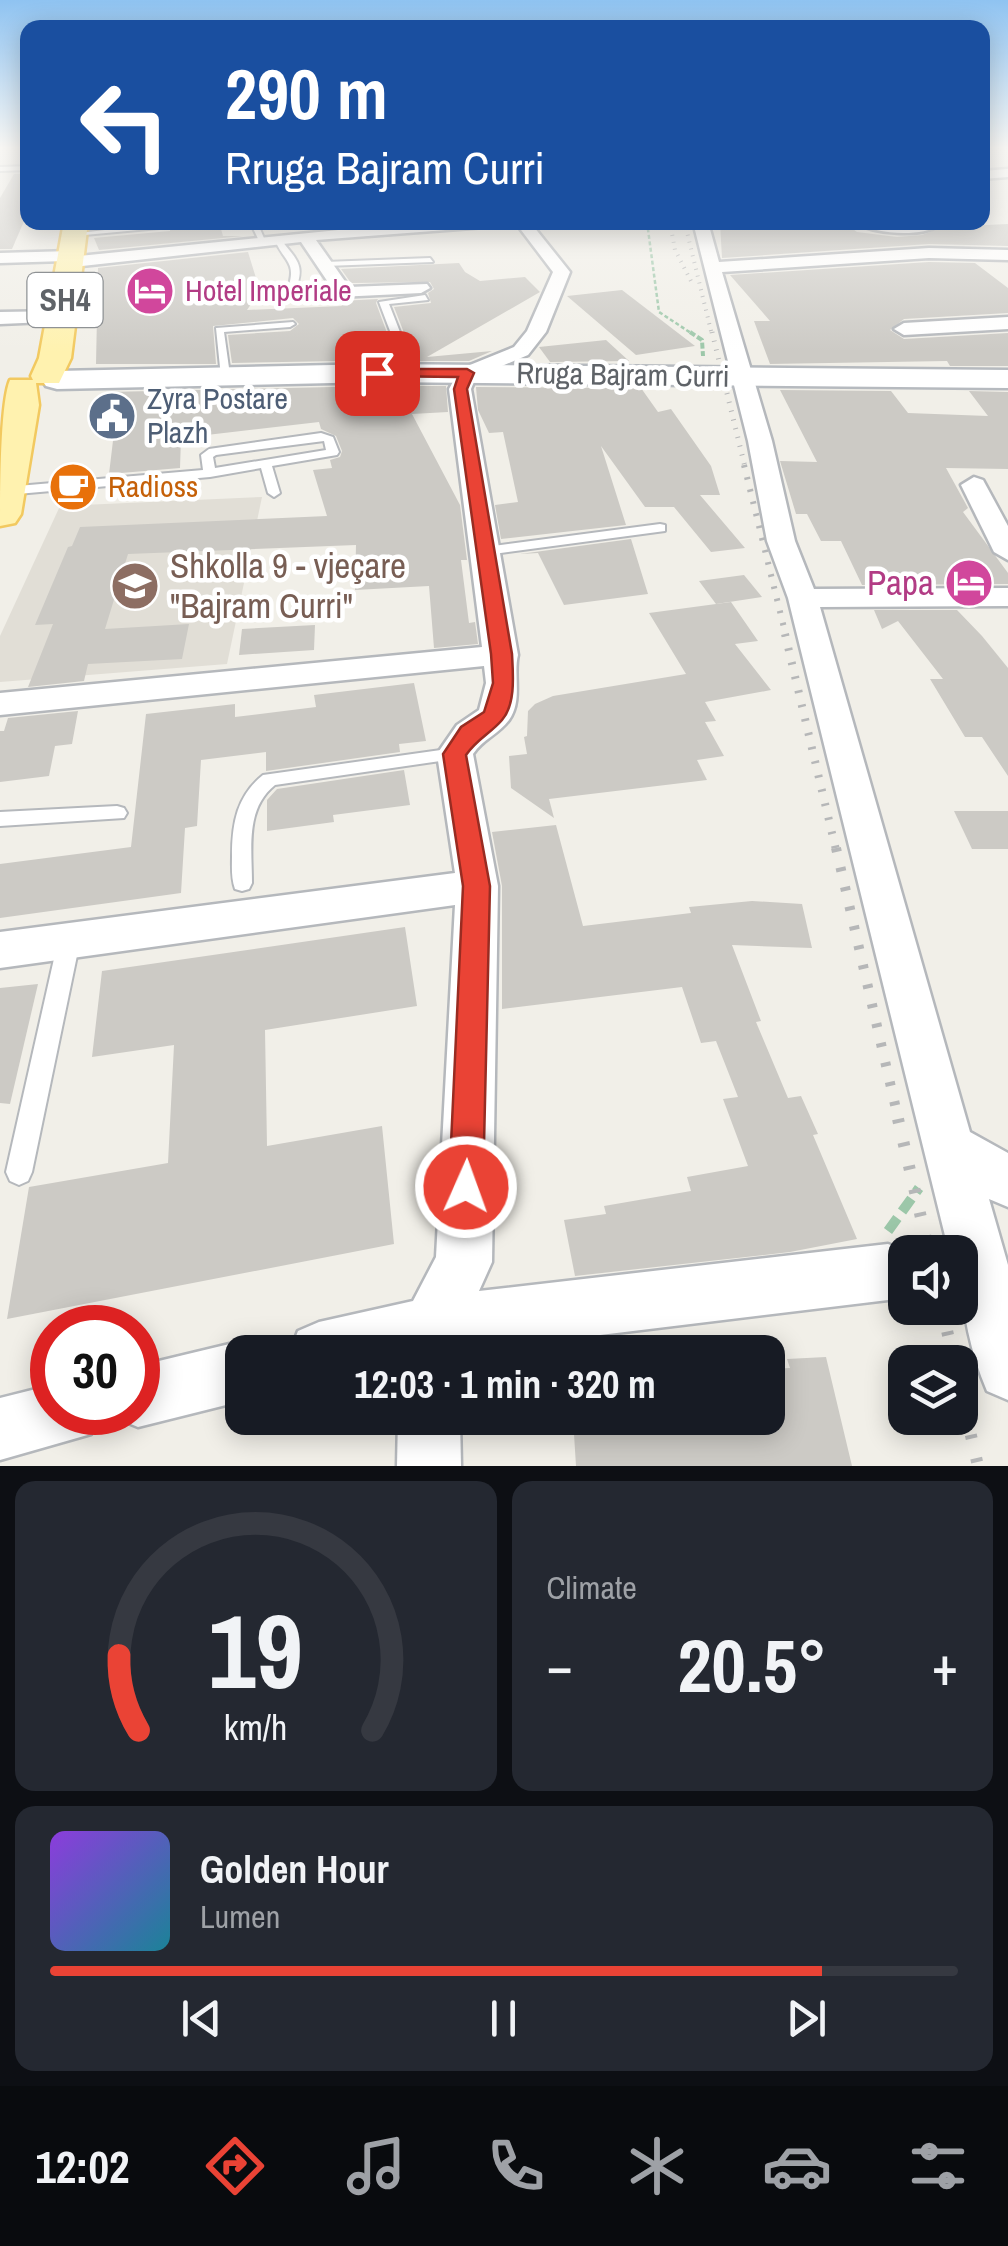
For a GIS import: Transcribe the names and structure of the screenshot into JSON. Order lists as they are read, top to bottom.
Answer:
{
  "streets": {
    "main road": ["SH4", "Rruga Bajram Curri"]
  },
  "crossings": [
    ["SH4", "Rruga Bajram Curri"]
  ],
  "places": {
    "hotel": ["Hotel Imperiale", "Papa"],
    "public building": ["Zyra Postare Plazh"],
    "cafe": ["Radioss"],
    "school or university": ["Shkolla 9 - vjeçare \"Bajram Curri\""]
  },
  "page": {
    "turn": ["290 m", "Rruga Bajram Curri"],
    "limit": "30",
    "trip": "12:03 · 1 min · 320 m",
    "tile": "Climate",
    "heat": ["−", "20.5°", "+"],
    "song": ["Golden Hour", "Lumen"],
    "tabs": "12:02",
    "gauge": ["19", "km/h"]
  }
}
